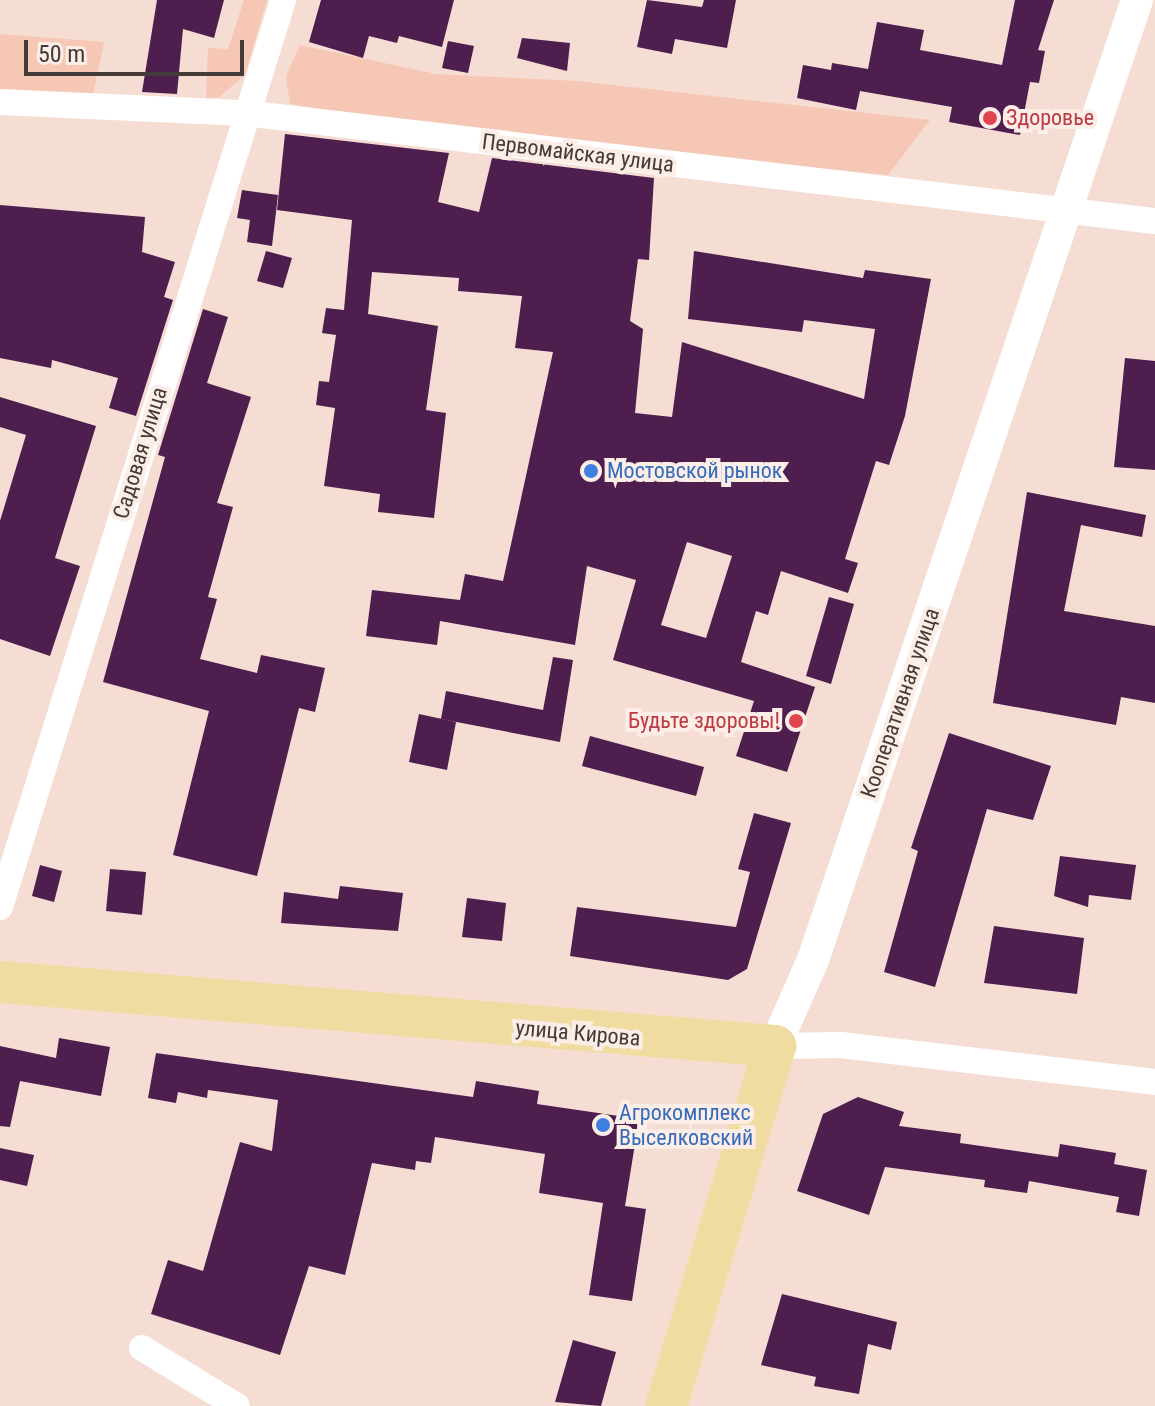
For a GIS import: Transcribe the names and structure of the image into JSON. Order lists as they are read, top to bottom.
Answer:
{
  "streets": {
    "main road": ["Кооперативная улица", "улица Кирова"],
    "street": ["Первомайская улица", "Садовая улица"]
  },
  "crossings": [
    ["Первомайская улица", "Садовая улица"],
    ["Первомайская улица", "Кооперативная улица"],
    ["Кооперативная улица", "улица Кирова"]
  ],
  "places": [
    "Здоровье",
    "Мостовской рынок",
    "Будьте здоровы!",
    "Агрокомплекс Выселковский"
  ],
  "scale_bar": "50 m"
}
